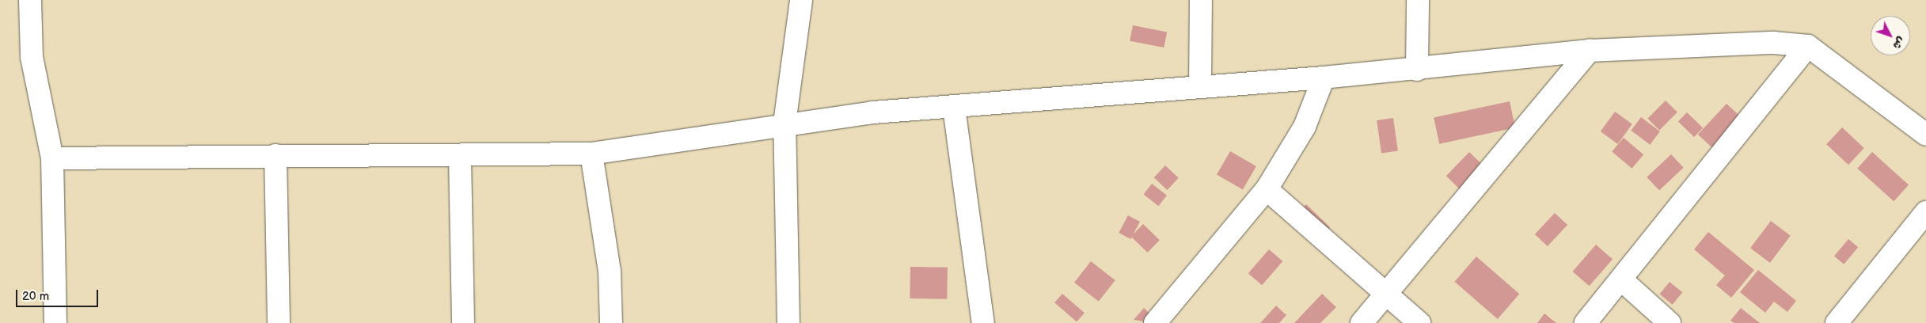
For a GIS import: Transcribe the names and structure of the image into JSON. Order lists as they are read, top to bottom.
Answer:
{
  "scale_bar": "20 m",
  "north": "bottom right"
}
